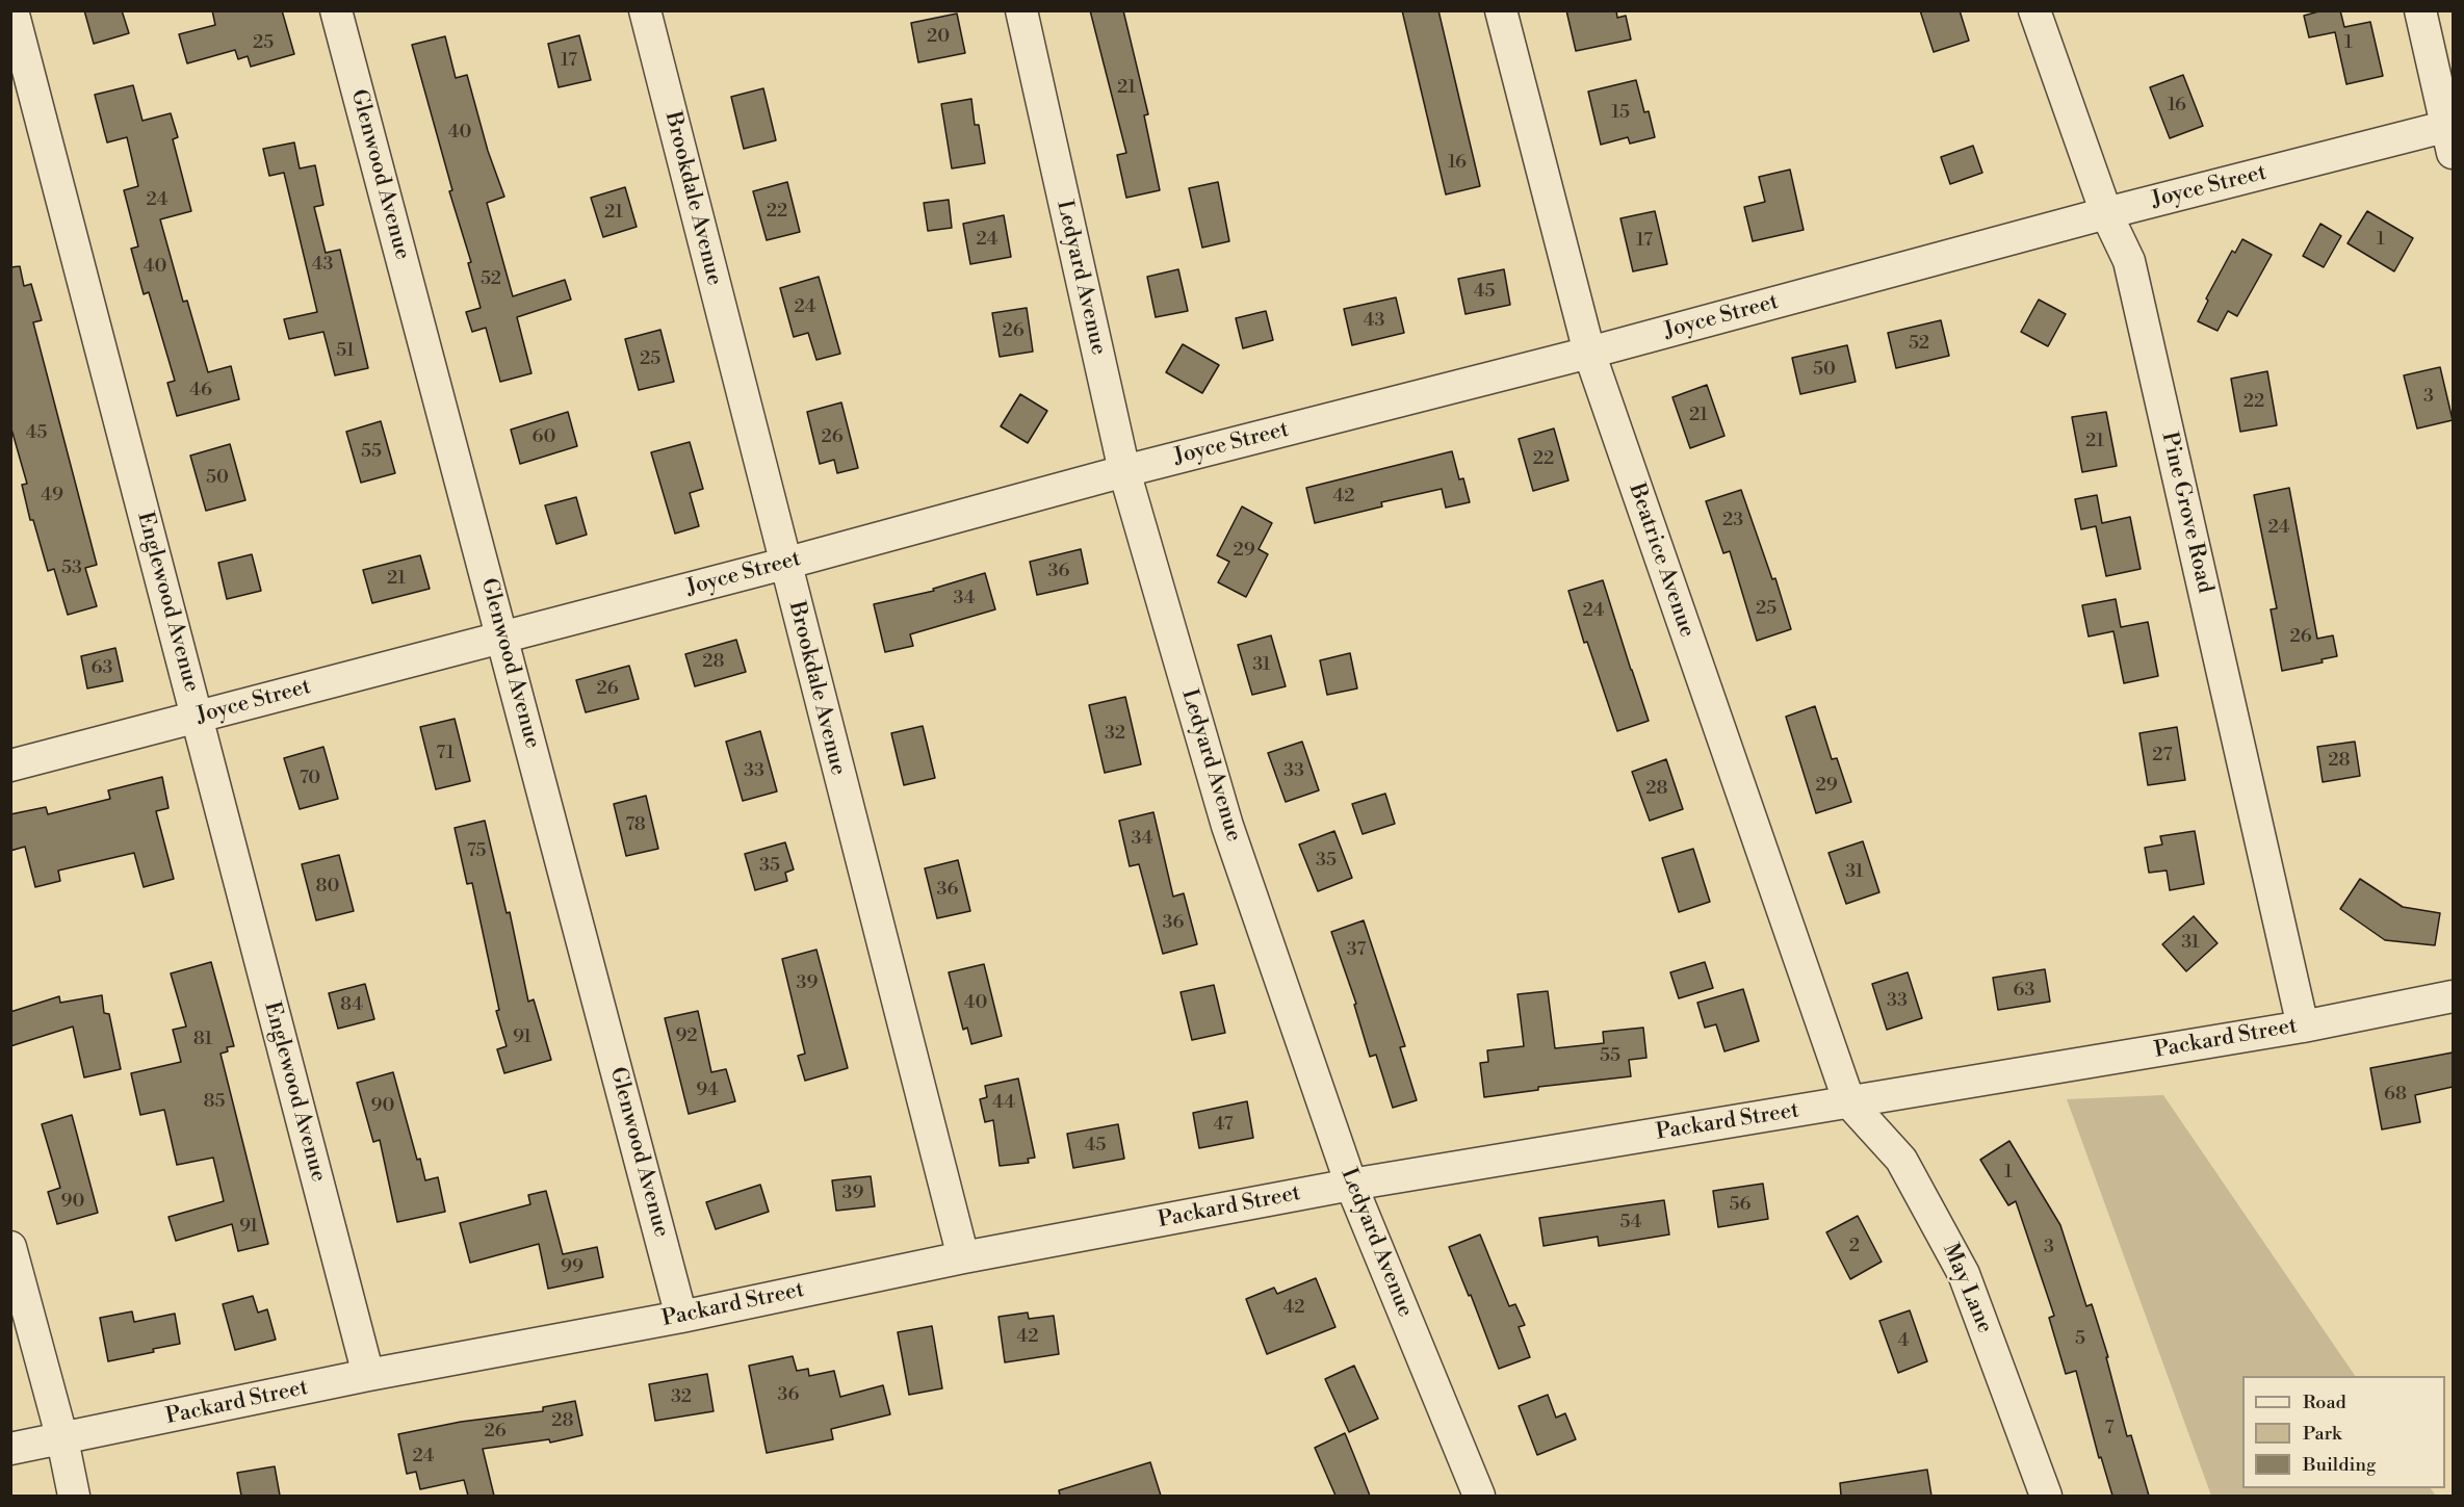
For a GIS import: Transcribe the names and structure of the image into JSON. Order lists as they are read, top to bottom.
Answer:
{
  "streets": {
    "street": [
      "Glenwood Avenue",
      "Joyce Street",
      "Brookdale Avenue",
      "Ledyard Avenue",
      "Pine Grove Road",
      "Beatrice Avenue",
      "Englewood Avenue",
      "Packard Street",
      "May Lane"
    ]
  },
  "crossings": [
    ["Glenwood Avenue", "Joyce Street"],
    ["Glenwood Avenue", "Packard Street"],
    ["Joyce Street", "Brookdale Avenue"],
    ["Joyce Street", "Ledyard Avenue"],
    ["Joyce Street", "Pine Grove Road"],
    ["Joyce Street", "Beatrice Avenue"],
    ["Joyce Street", "Englewood Avenue"],
    ["Brookdale Avenue", "Packard Street"],
    ["Ledyard Avenue", "Packard Street"],
    ["Pine Grove Road", "Packard Street"],
    ["Beatrice Avenue", "Packard Street"],
    ["Beatrice Avenue", "May Lane"],
    ["Englewood Avenue", "Packard Street"],
    ["Packard Street", "May Lane"]
  ],
  "house_numbers": [
    "20",
    "25",
    "1",
    "17",
    "21",
    "16",
    "15",
    "40",
    "16",
    "24",
    "22",
    "21",
    "24",
    "1",
    "17",
    "43",
    "40",
    "52",
    "45",
    "24",
    "43",
    "26",
    "52",
    "51",
    "25",
    "50",
    "46",
    "3",
    "22",
    "21",
    "45",
    "60",
    "26",
    "21",
    "55",
    "22",
    "50",
    "49",
    "42",
    "23",
    "24",
    "29",
    "53",
    "36",
    "21",
    "34",
    "25",
    "24",
    "26",
    "28",
    "31",
    "63",
    "26",
    "32",
    "71",
    "27",
    "28",
    "33",
    "33",
    "70",
    "29",
    "28",
    "78",
    "34",
    "75",
    "35",
    "35",
    "31",
    "80",
    "36",
    "36",
    "31",
    "37",
    "39",
    "63",
    "33",
    "40",
    "84",
    "92",
    "91",
    "81",
    "55",
    "94",
    "68",
    "85",
    "44",
    "90",
    "47",
    "45",
    "1",
    "39",
    "90",
    "56",
    "54",
    "91",
    "2",
    "3",
    "99",
    "42",
    "42",
    "5",
    "4",
    "36",
    "32",
    "28",
    "7",
    "26",
    "24"
  ],
  "legend": ["Road", "Park", "Building"]
}
